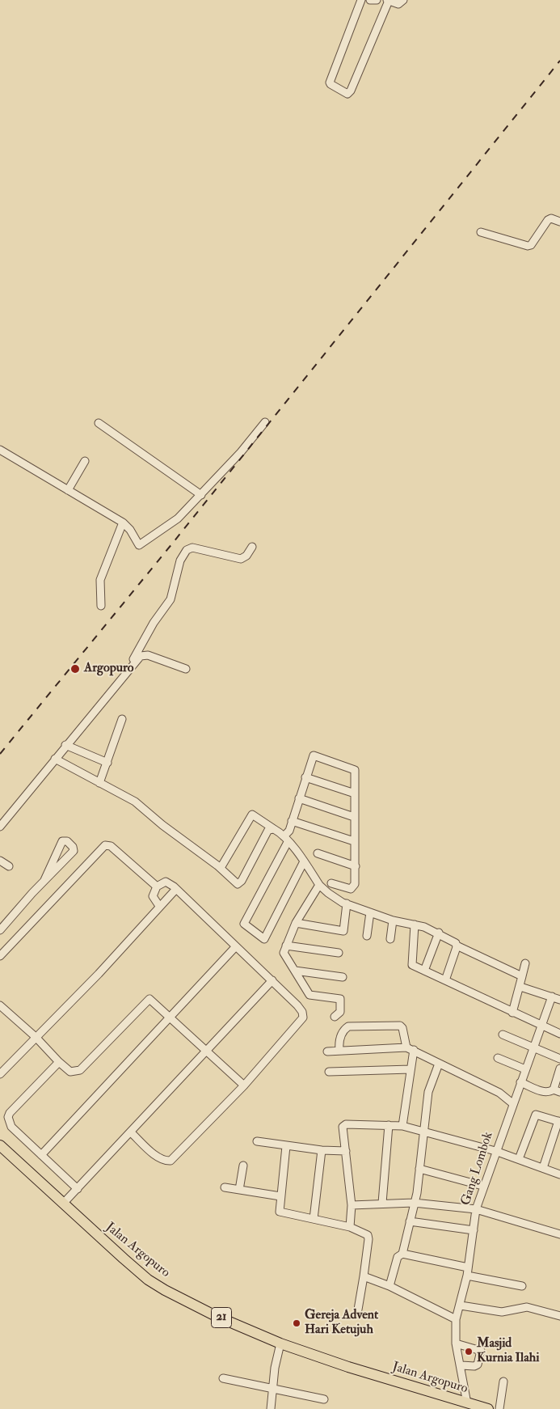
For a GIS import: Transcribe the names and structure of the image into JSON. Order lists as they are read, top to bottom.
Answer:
{
  "streets": {
    "highway": ["Jalan Argopuro", "21"],
    "street": ["Gang Lombok"]
  },
  "crossings": [
    ["Gang Lombok", "Jalan Argopuro"]
  ],
  "places": ["Argopuro", "Gereja Advent Hari Ketujuh", "Masjid Kurnia Ilahi"]
}
